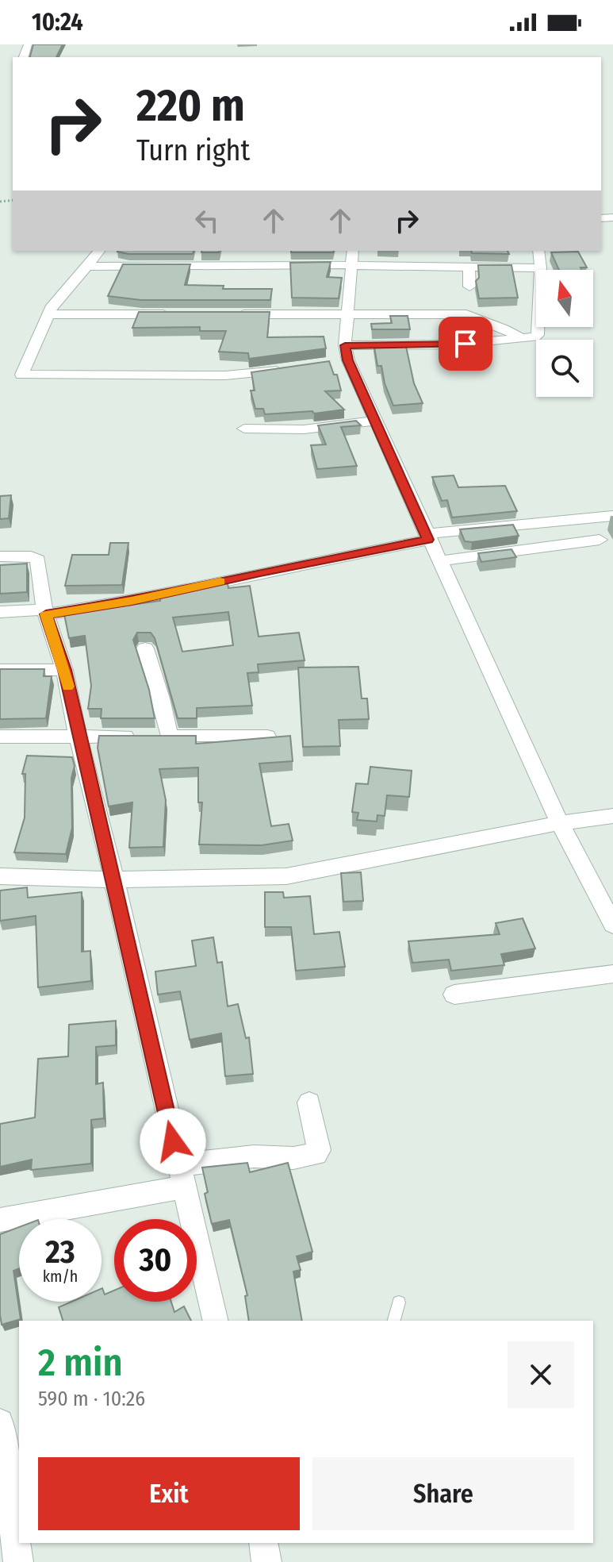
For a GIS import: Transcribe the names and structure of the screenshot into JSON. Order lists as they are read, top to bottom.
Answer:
{
  "north": "top",
  "page": {
    "status": "10:24",
    "turn": ["220 m", "Turn right"],
    "speed": "23 km/h",
    "limit": "30",
    "heading": ["2 min", "590 m · 10:26"],
    "buttons": ["Exit", "Share"]
  }
}
